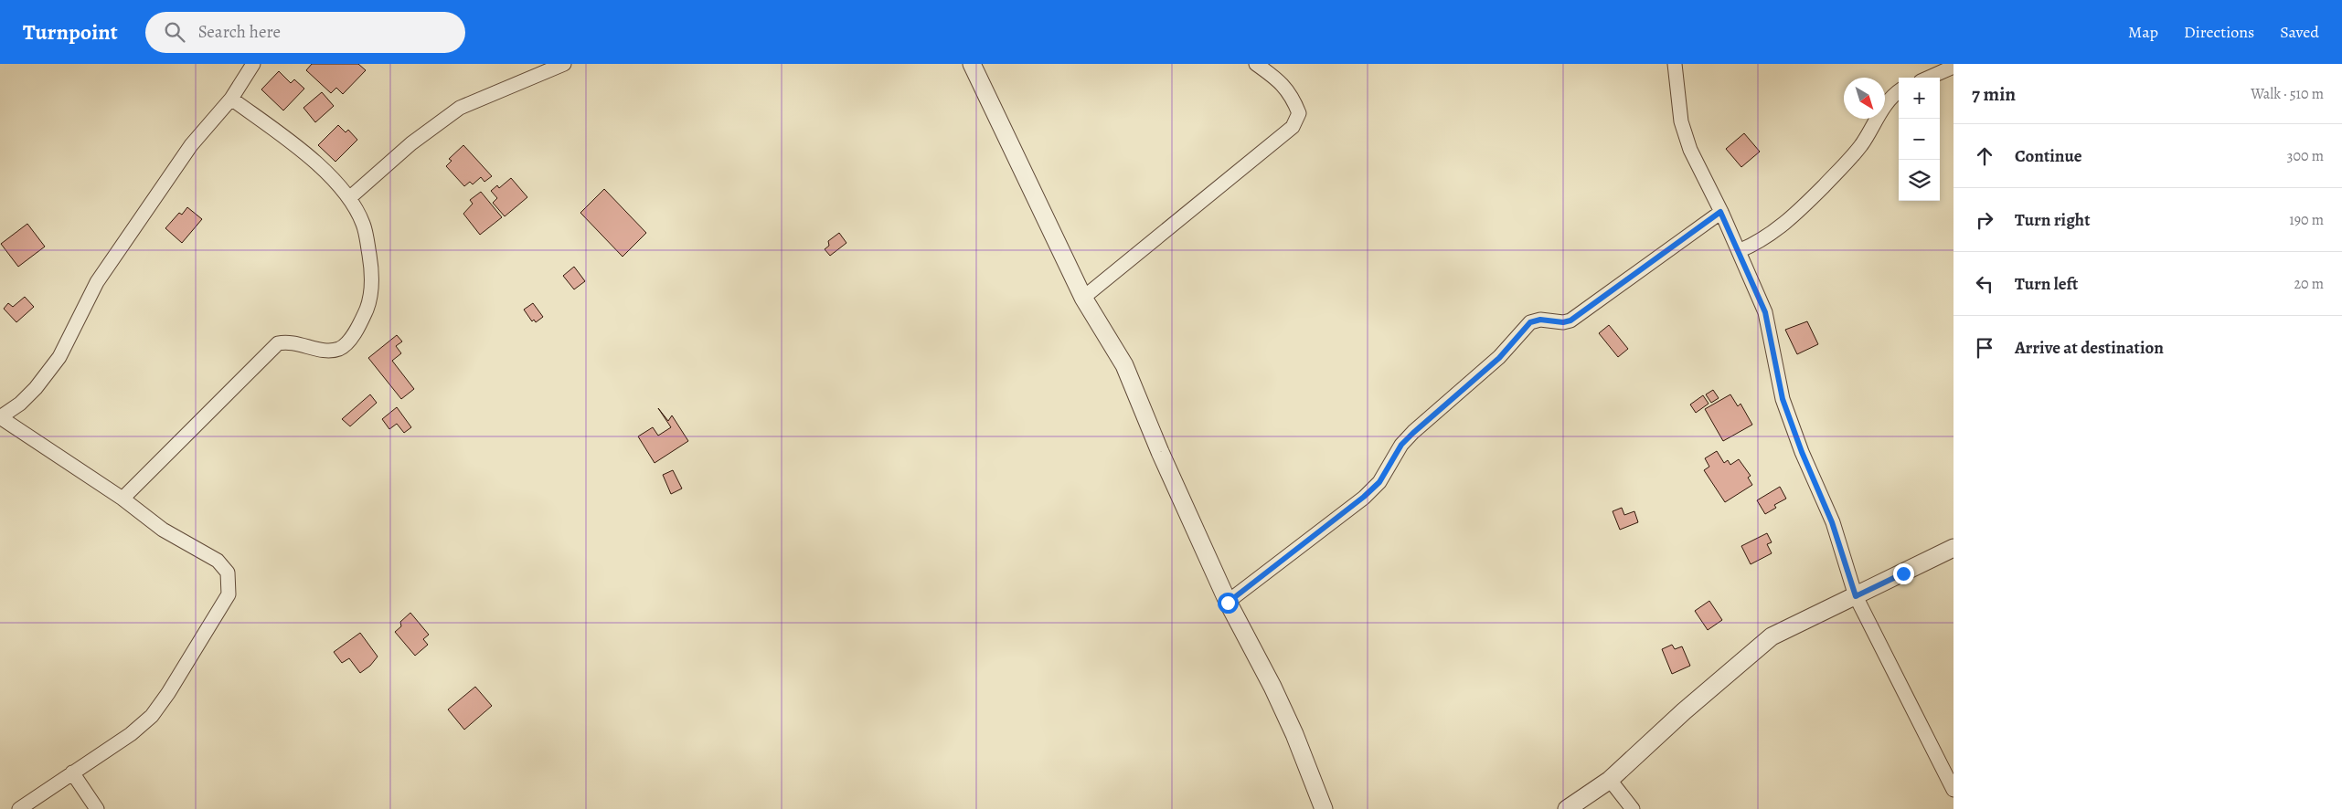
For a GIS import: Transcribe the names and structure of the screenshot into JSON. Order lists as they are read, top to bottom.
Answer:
{
  "north": "bottom right",
  "page": {
    "header": "Turnpoint",
    "search": "Search here",
    "nav": ["Map", "Directions", "Saved"],
    "heading": ["7 min", "Walk · 510 m"],
    "map_buttons": ["+", "−"],
    "list": [
      ["Continue", "300 m"],
      ["Turn right", "190 m"],
      ["Turn left", "20 m"],
      "Arrive at destination"
    ]
  }
}
